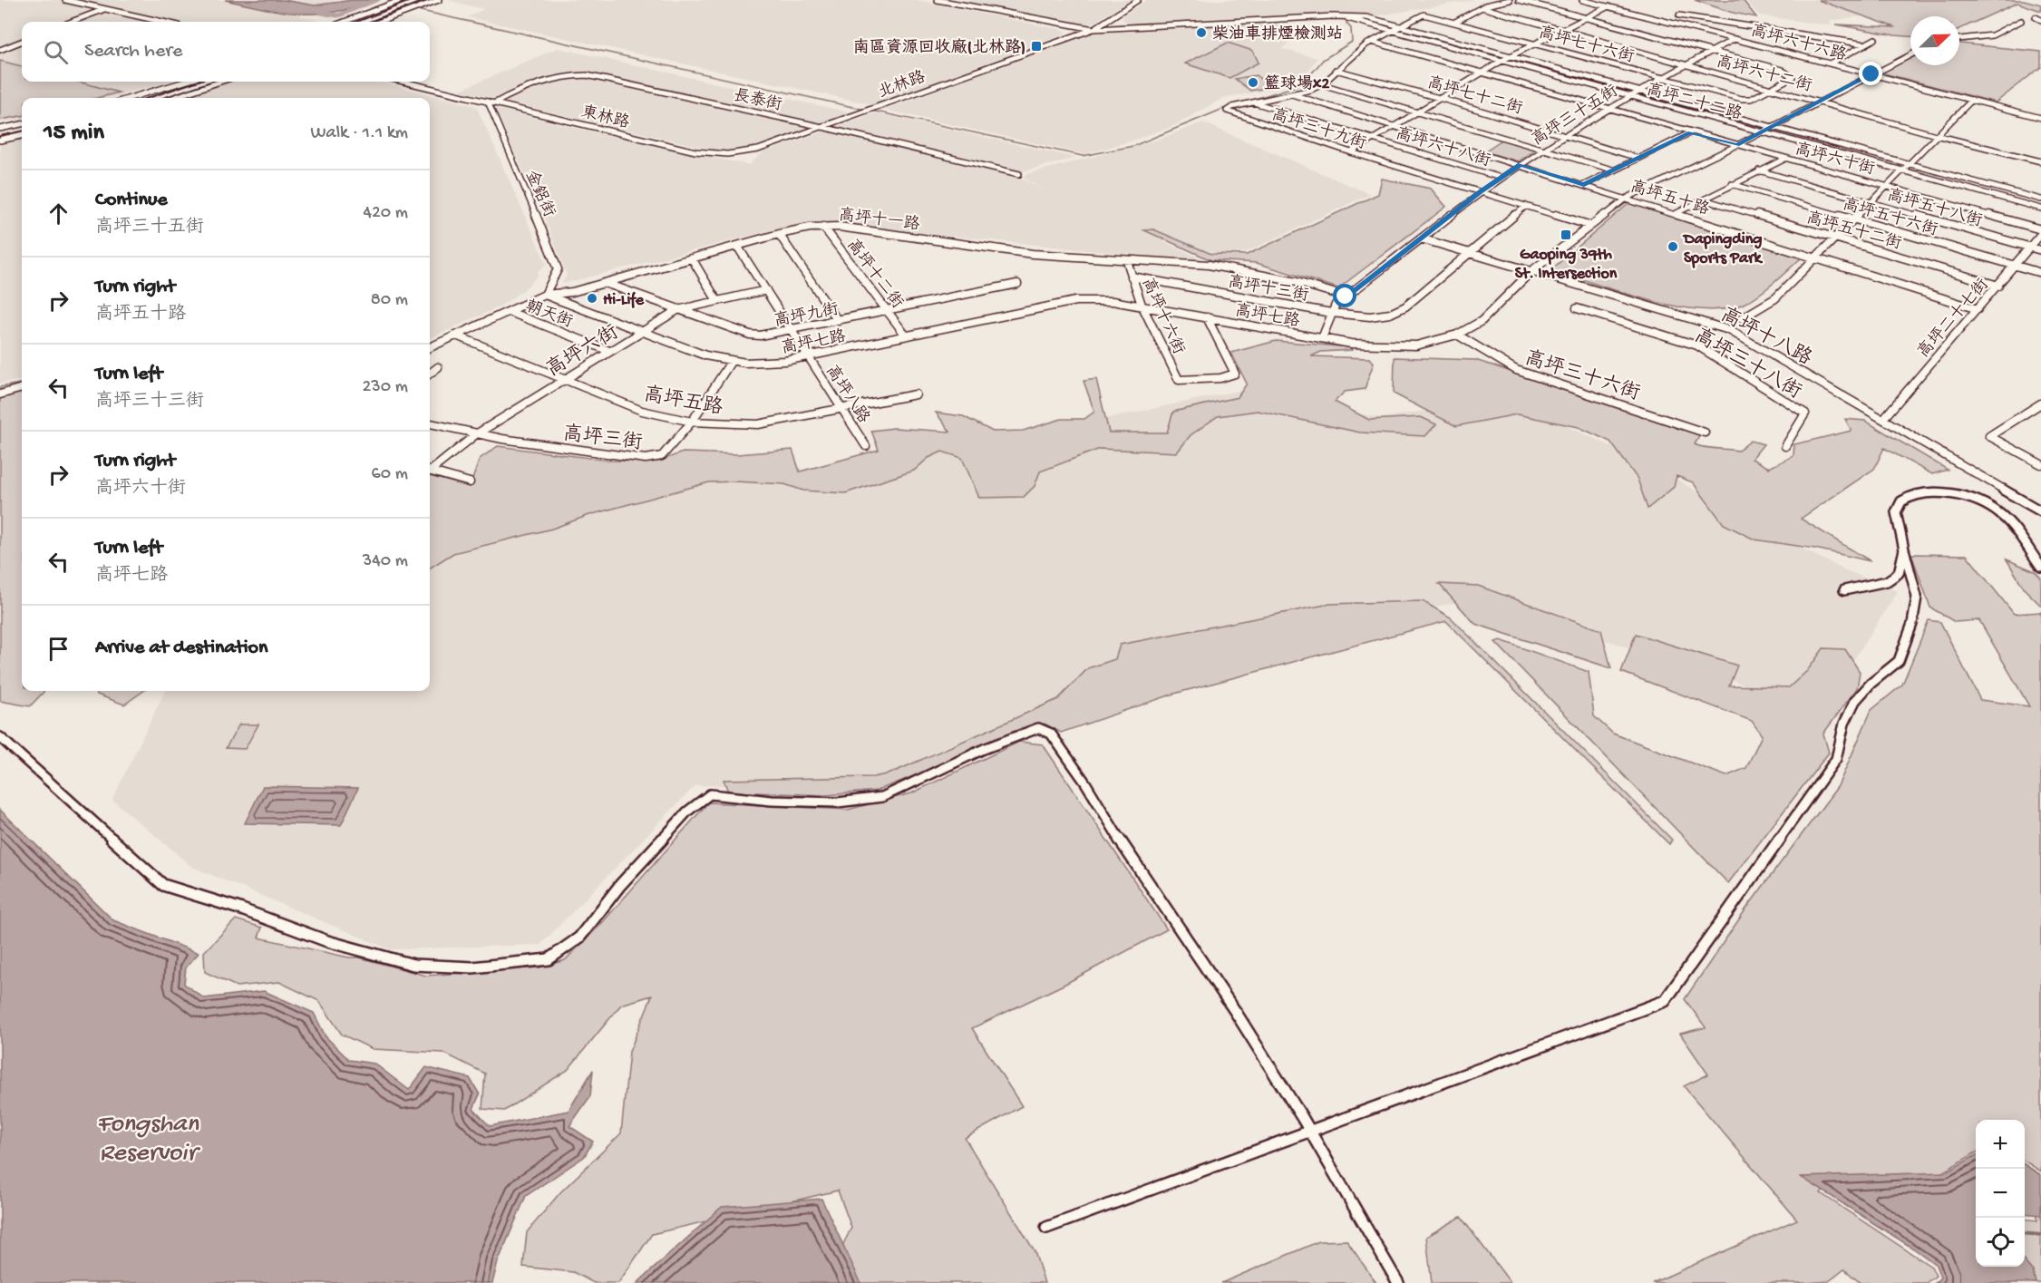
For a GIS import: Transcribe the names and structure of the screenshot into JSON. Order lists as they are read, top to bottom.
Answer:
{
  "streets": {
    "street": [
      "高坪六十六路",
      "高坪七十六街",
      "高坪六十二街",
      "北林路",
      "高坪七十二街",
      "長泰街",
      "高坪二十二路",
      "高坪三十五街",
      "東林路",
      "高坪三十九街",
      "高坪六十八街",
      "高坪六十街",
      "金鋁街",
      "高坪五十路",
      "高坪五十八街",
      "高坪五十六街",
      "高坪十一路",
      "高坪五十二街",
      "高坪十二街",
      "高坪十三街",
      "朝天街",
      "高坪九街",
      "高坪七路",
      "高坪十六街",
      "高坪二十七街",
      "高坪十八路",
      "高坪六街",
      "高坪三十八街",
      "高坪三十六街",
      "高坪八路",
      "高坪五路",
      "高坪三街"
    ]
  },
  "crossings": [
    ["高坪六十六路", "高坪三十五街"],
    ["高坪六十六路", "高坪七路"],
    ["高坪七十六街", "高坪六十二街"],
    ["高坪七十六街", "高坪二十二路"],
    ["高坪七十六街", "高坪三十五街"],
    ["高坪七十六街", "高坪三十九街"],
    ["高坪六十二街", "高坪三十五街"],
    ["高坪六十二街", "高坪七路"],
    ["北林路", "長泰街"],
    ["北林路", "高坪二十二路"],
    ["北林路", "東林路"],
    ["高坪七十二街", "高坪三十五街"],
    ["高坪七十二街", "高坪三十九街"],
    ["長泰街", "東林路"],
    ["長泰街", "金鋁街"],
    ["高坪二十二路", "高坪三十五街"],
    ["高坪二十二路", "高坪三十九街"],
    ["高坪二十二路", "高坪七路"],
    ["高坪三十五街", "高坪三十九街"],
    ["高坪三十五街", "高坪六十八街"],
    ["高坪三十五街", "高坪六十街"],
    ["高坪三十五街", "高坪五十路"],
    ["高坪三十五街", "高坪十一路"],
    ["高坪三十五街", "高坪十三街"],
    ["高坪三十五街", "高坪七路"],
    ["高坪三十五街", "高坪十八路"],
    ["東林路", "金鋁街"],
    ["高坪三十九街", "高坪六十八街"],
    ["高坪三十九街", "高坪六十街"],
    ["高坪三十九街", "高坪五十路"],
    ["高坪三十九街", "高坪十三街"],
    ["高坪三十九街", "高坪七路"],
    ["高坪六十街", "高坪七路"],
    ["金鋁街", "高坪十一路"],
    ["金鋁街", "高坪七路"],
    ["高坪五十路", "高坪七路"],
    ["高坪五十路", "高坪二十七街"],
    ["高坪五十八街", "高坪二十七街"],
    ["高坪五十六街", "高坪二十七街"],
    ["高坪十一路", "高坪十二街"],
    ["高坪十一路", "朝天街"],
    ["高坪十一路", "高坪九街"],
    ["高坪十一路", "高坪七路"],
    ["高坪十一路", "高坪十六街"],
    ["高坪十一路", "高坪八路"],
    ["高坪十一路", "高坪五路"],
    ["高坪五十二街", "高坪二十七街"],
    ["高坪十二街", "高坪九街"],
    ["高坪十二街", "高坪七路"],
    ["高坪十三街", "高坪十六街"],
    ["高坪十三街", "高坪十八路"],
    ["朝天街", "高坪六街"],
    ["高坪九街", "高坪六街"],
    ["高坪九街", "高坪八路"],
    ["高坪七路", "高坪十六街"],
    ["高坪七路", "高坪十八路"],
    ["高坪七路", "高坪六街"],
    ["高坪七路", "高坪三十六街"],
    ["高坪七路", "高坪八路"],
    ["高坪七路", "高坪三街"],
    ["高坪二十七街", "高坪十八路"],
    ["高坪六街", "高坪八路"],
    ["高坪六街", "高坪五路"],
    ["高坪六街", "高坪三街"],
    ["高坪八路", "高坪五路"],
    ["高坪五路", "高坪三街"]
  ],
  "water": ["Fongshan Reservoir"],
  "places": {
    "other": [
      "柴油車排煙檢測站",
      "籃球場x2",
      "Dapingding Sports Park",
      "Hi-Life"
    ],
    "transit": ["南區資源回收廠(北林路)", "Gaoping 39th St. Intersection"]
  },
  "north": "top right",
  "page": {
    "search": "Search here",
    "heading": ["15 min", "Walk · 1.1 km"],
    "list": [
      ["Continue", "高坪三十五街", "420 m"],
      ["Turn right", "高坪五十路", "80 m"],
      ["Turn left", "高坪三十三街", "230 m"],
      ["Turn right", "高坪六十街", "60 m"],
      ["Turn left", "高坪七路", "340 m"],
      "Arrive at destination"
    ],
    "map_buttons": ["+", "−"]
  }
}
